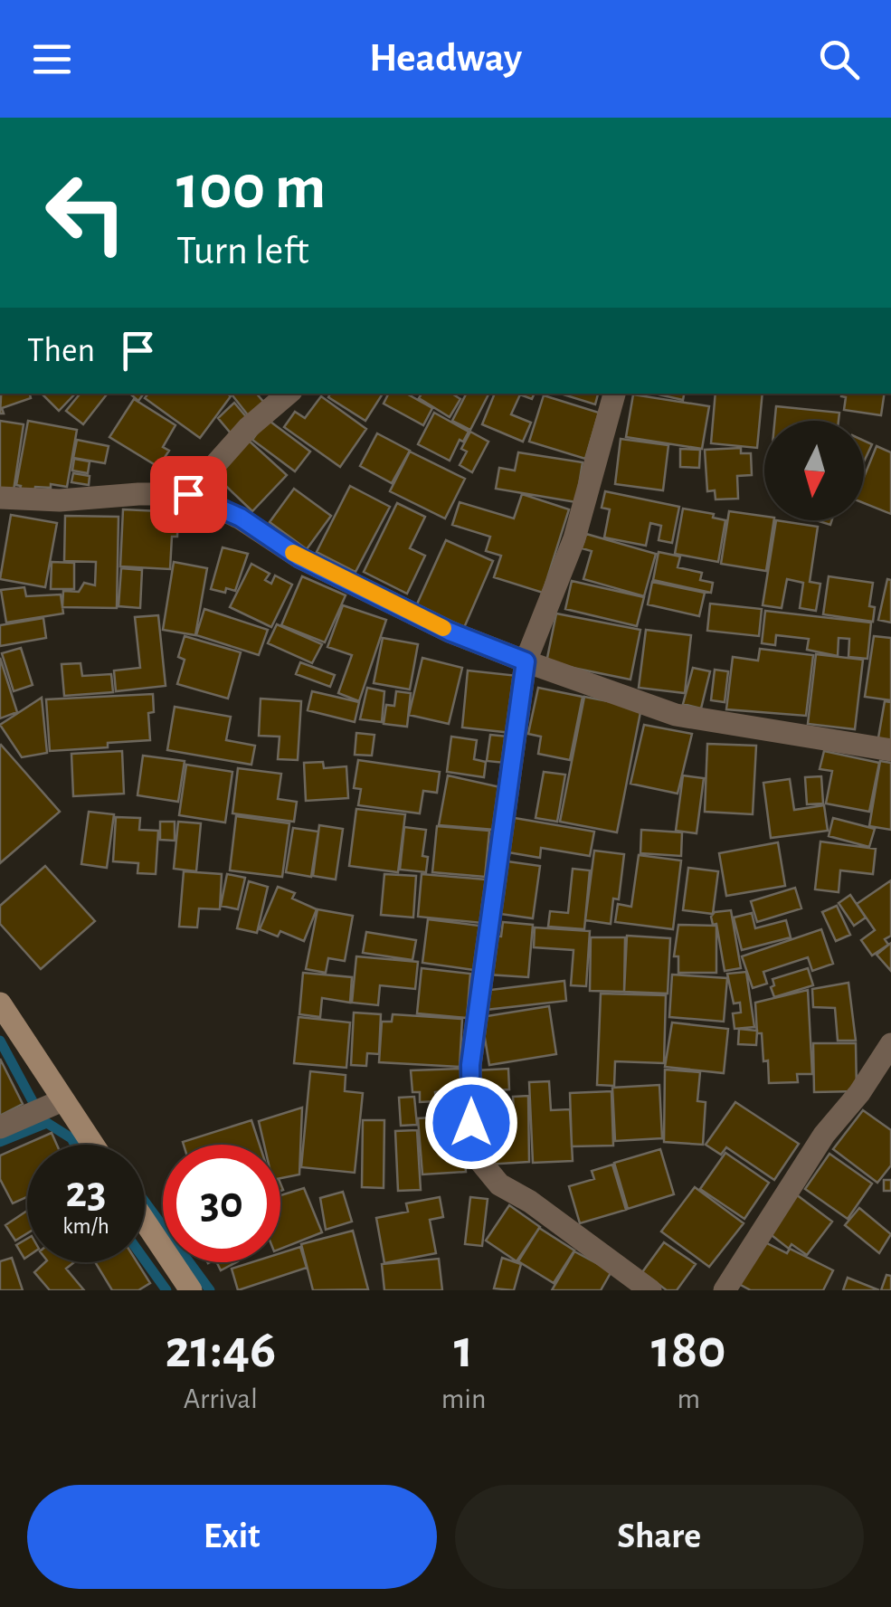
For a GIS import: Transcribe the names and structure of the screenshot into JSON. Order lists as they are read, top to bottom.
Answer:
{
  "north": "bottom",
  "page": {
    "header": "Headway",
    "turn": ["100 m", "Turn left"],
    "then": "Then",
    "speed": "23 km/h",
    "limit": "30",
    "eta": [
      "21:46",
      "Arrival",
      "1",
      "min",
      "180",
      "m"
    ],
    "buttons": ["Exit", "Share"]
  }
}
